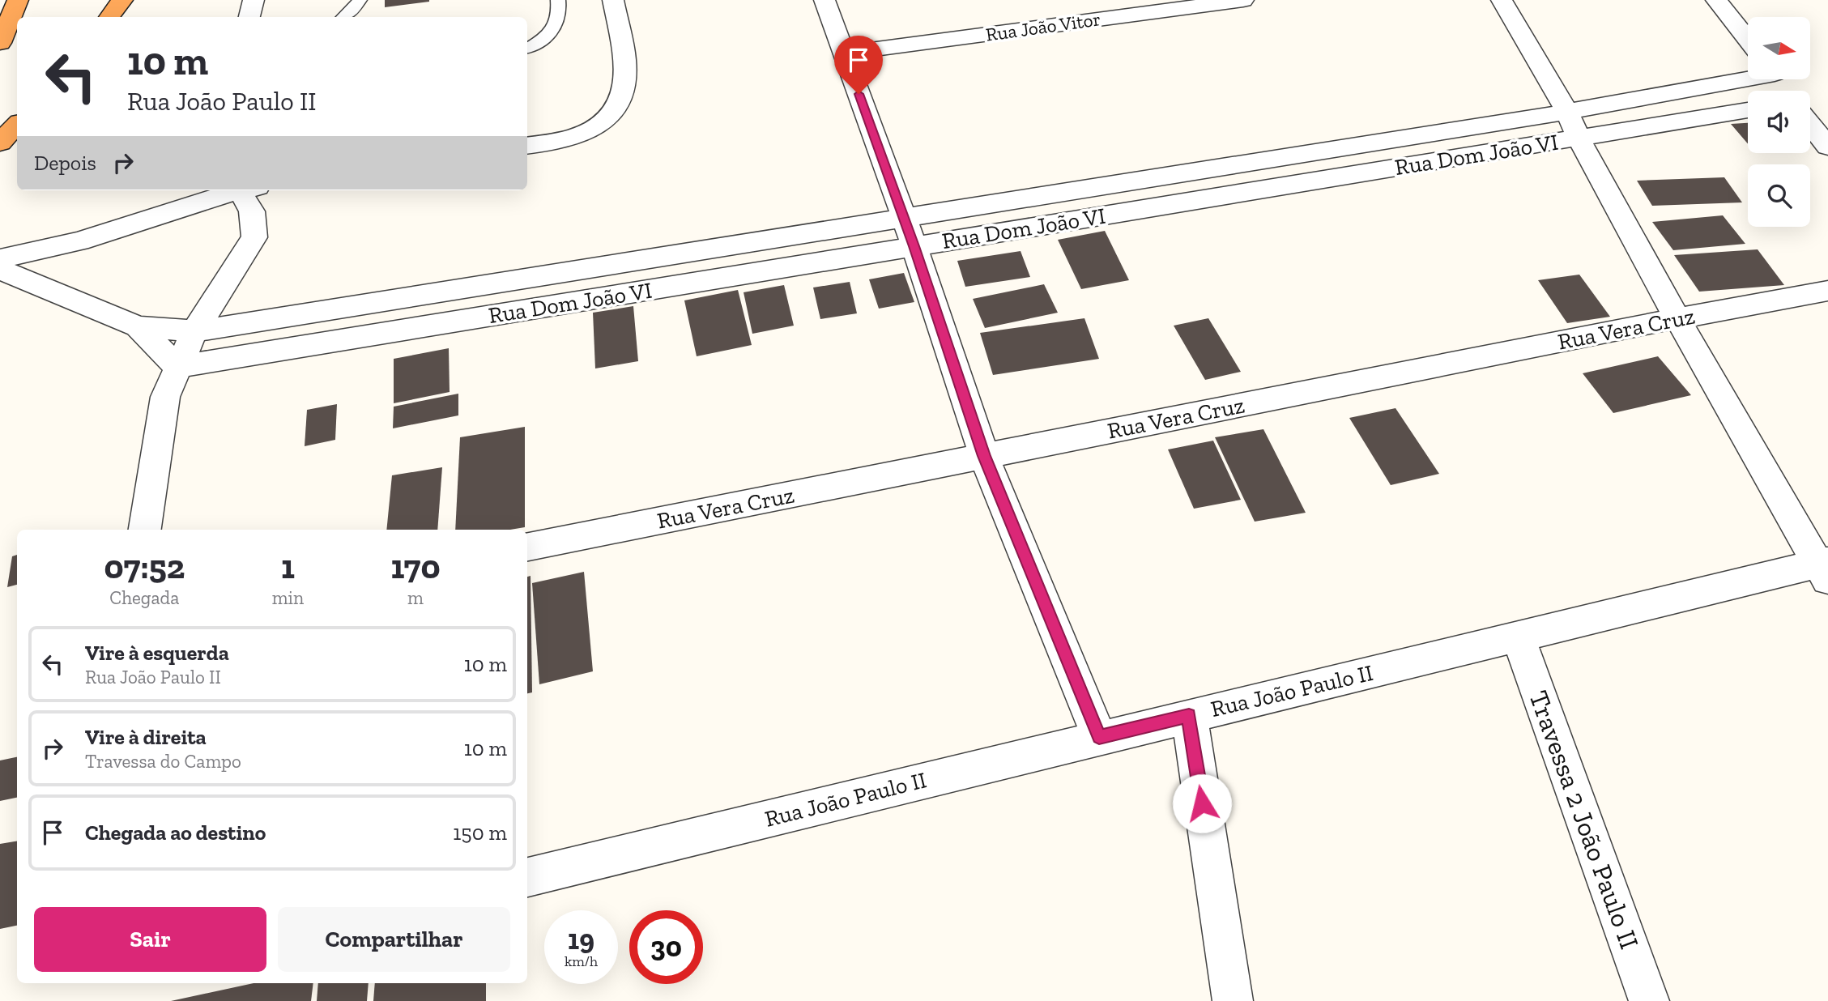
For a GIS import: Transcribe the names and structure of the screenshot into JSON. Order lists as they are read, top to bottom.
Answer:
{
  "streets": {
    "street": [
      "Rua João Vitor",
      "Rua Dom João VI",
      "Rua Vera Cruz",
      "Rua João Paulo II",
      "Travessa 2 João Paulo II"
    ]
  },
  "crossings": [
    ["Rua João Paulo II", "Travessa 2 João Paulo II"]
  ],
  "north": "right",
  "page": {
    "turn": ["10 m", "Rua João Paulo II"],
    "then": "Depois",
    "eta": [
      "07:52",
      "Chegada",
      "1",
      "min",
      "170",
      "m"
    ],
    "list": [
      {
        "name": "Vire à esquerda",
        "note": "Rua João Paulo II",
        "value": "10 m"
      },
      {
        "name": "Vire à direita",
        "note": "Travessa do Campo",
        "value": "10 m"
      },
      {
        "name": "Chegada ao destino",
        "value": "150 m"
      }
    ],
    "buttons": ["Sair", "Compartilhar"],
    "speed": "19 km/h",
    "limit": "30"
  }
}
